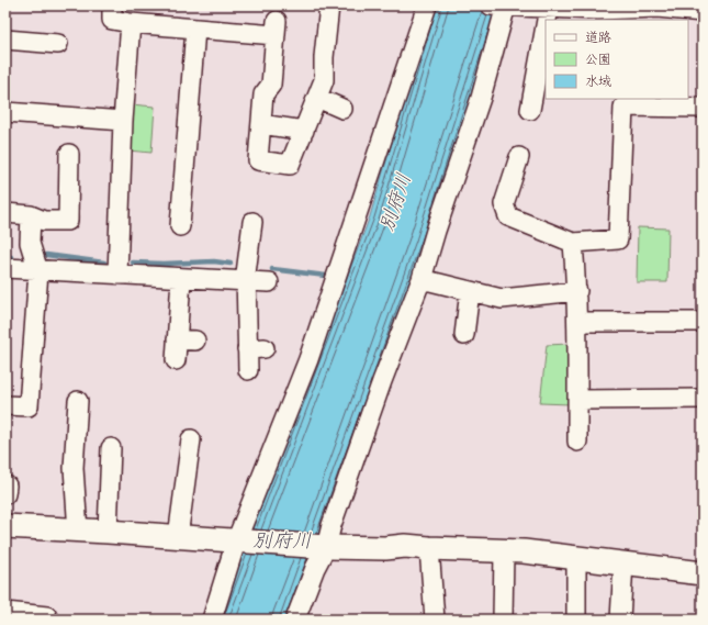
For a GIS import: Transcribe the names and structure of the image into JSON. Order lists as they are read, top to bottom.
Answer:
{
  "water": ["別府川"],
  "legend": ["道路", "公園", "水域"]
}
